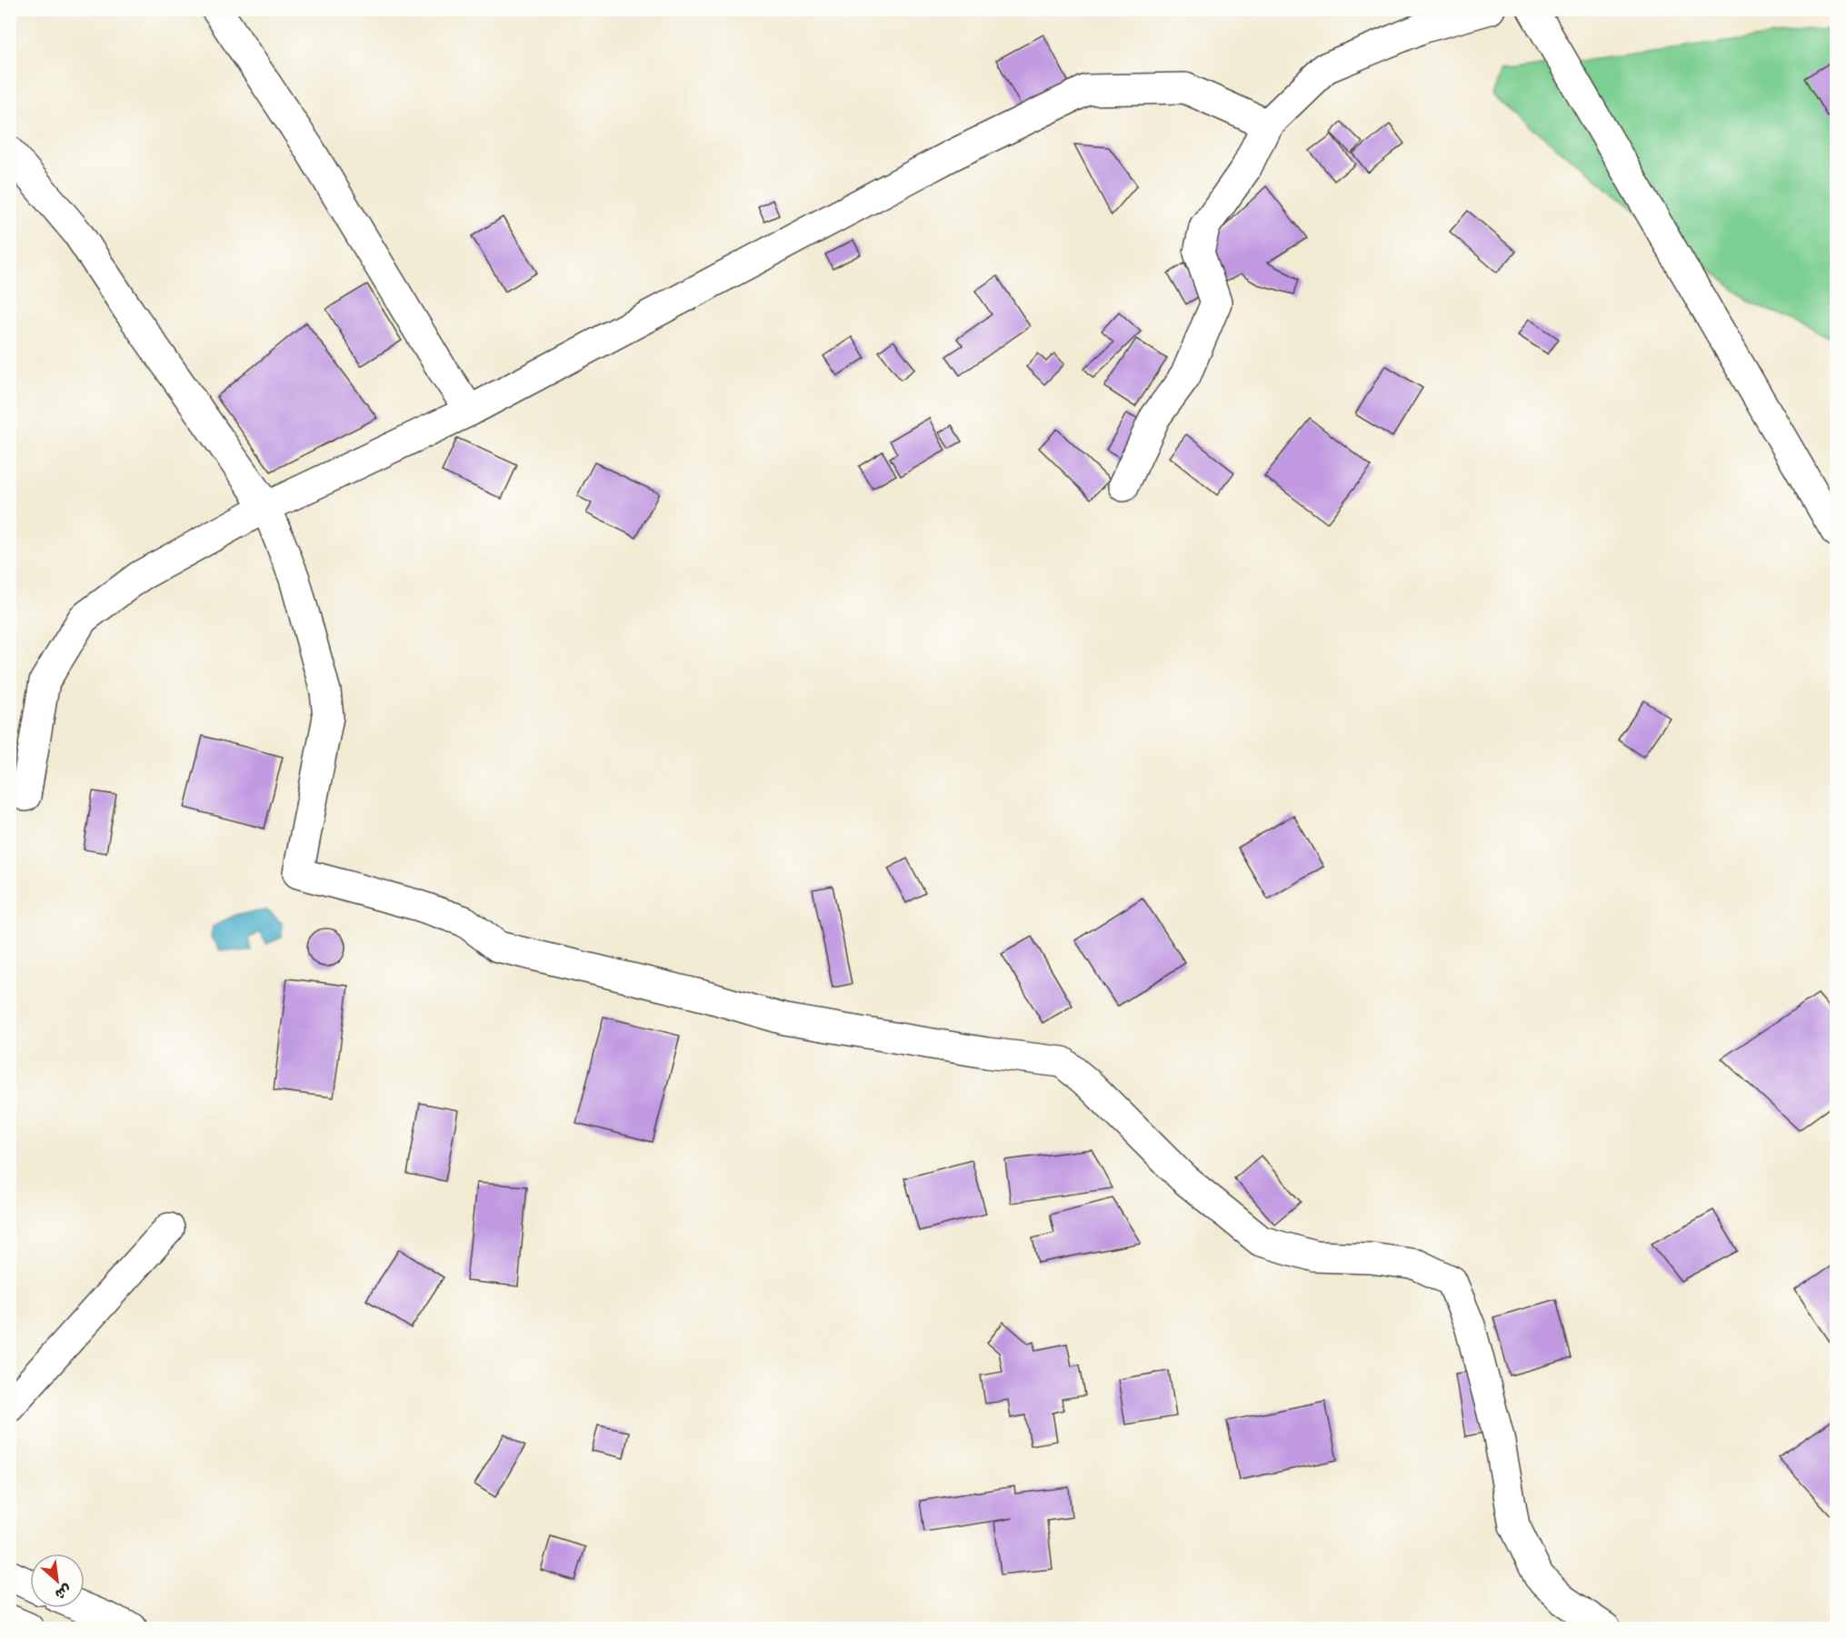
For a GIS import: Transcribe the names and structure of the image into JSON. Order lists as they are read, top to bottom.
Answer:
{
  "north": "bottom right"
}
